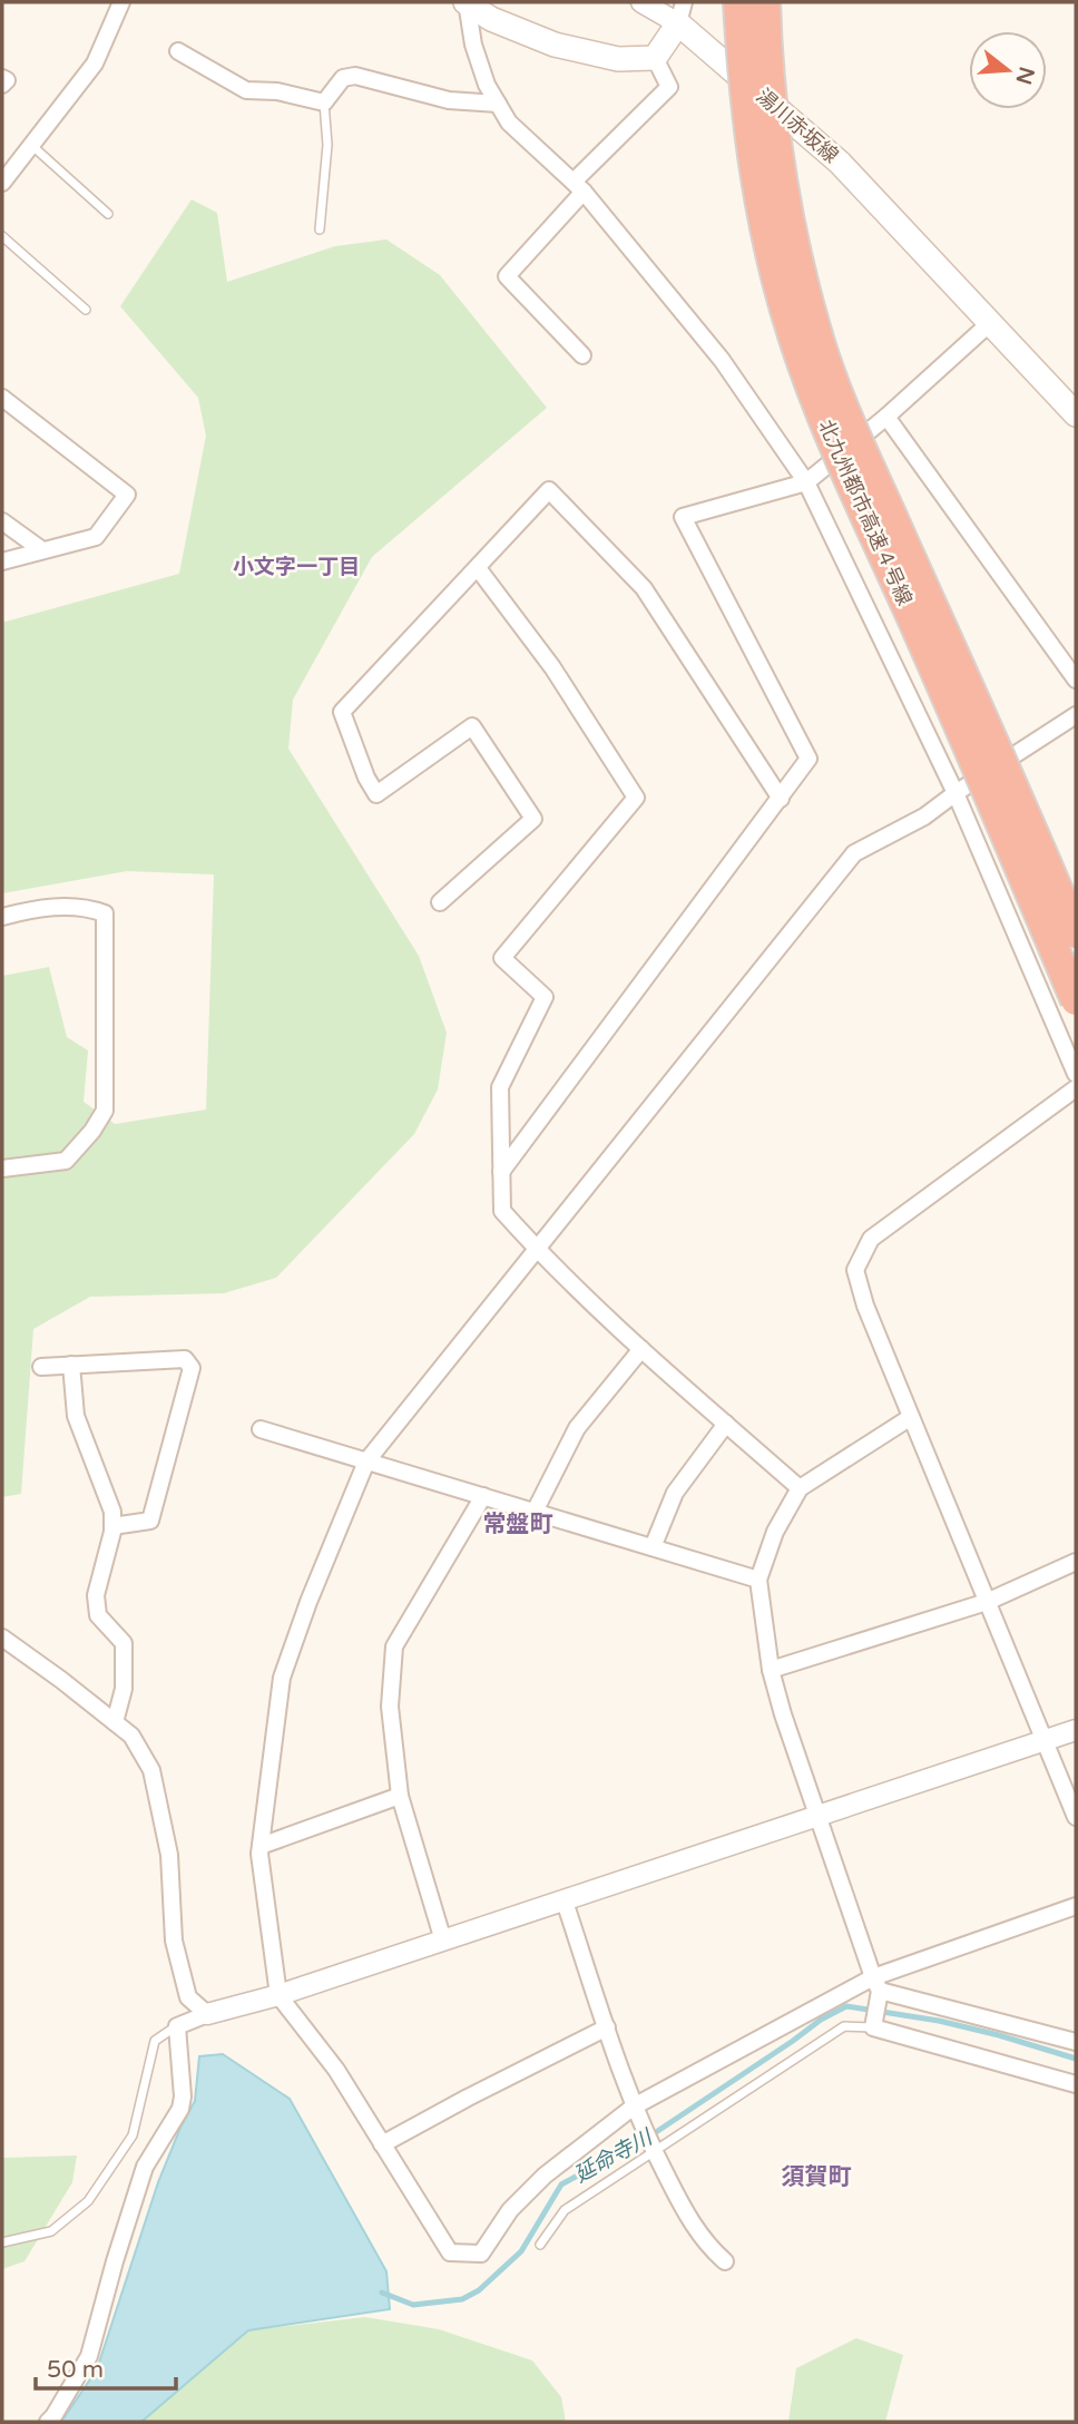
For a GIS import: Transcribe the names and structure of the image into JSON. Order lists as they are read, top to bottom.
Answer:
{
  "streets": {
    "highway": ["北九州都市高速４号線"],
    "main road": ["湯川赤坂線"]
  },
  "districts": ["小文字一丁目", "常盤町", "須賀町"],
  "water": ["延命寺川"],
  "scale_bar": "50 m",
  "north": "right"
}
